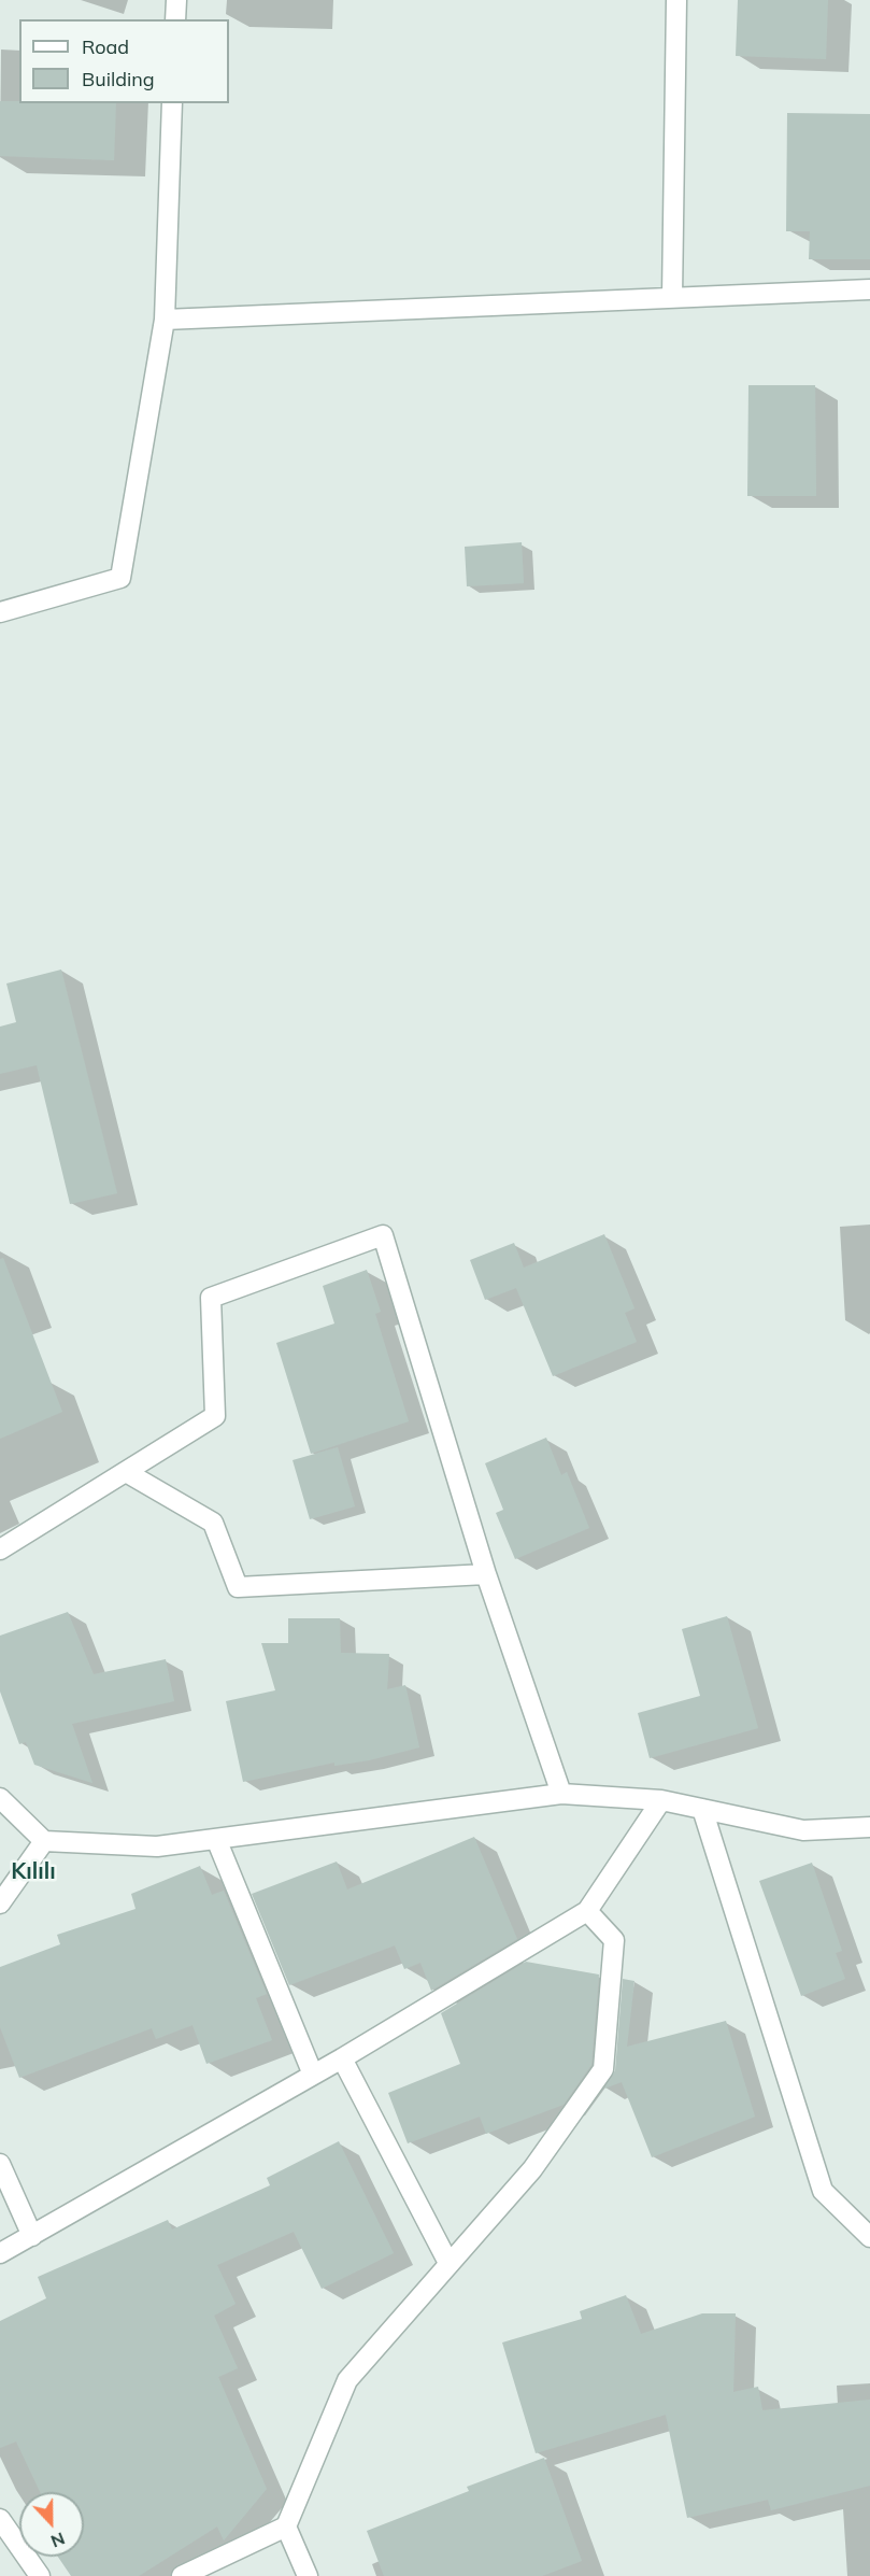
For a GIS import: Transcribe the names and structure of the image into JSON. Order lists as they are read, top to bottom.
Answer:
{
  "districts": ["Kılılı"],
  "legend": ["Road", "Building"],
  "north": "bottom"
}
